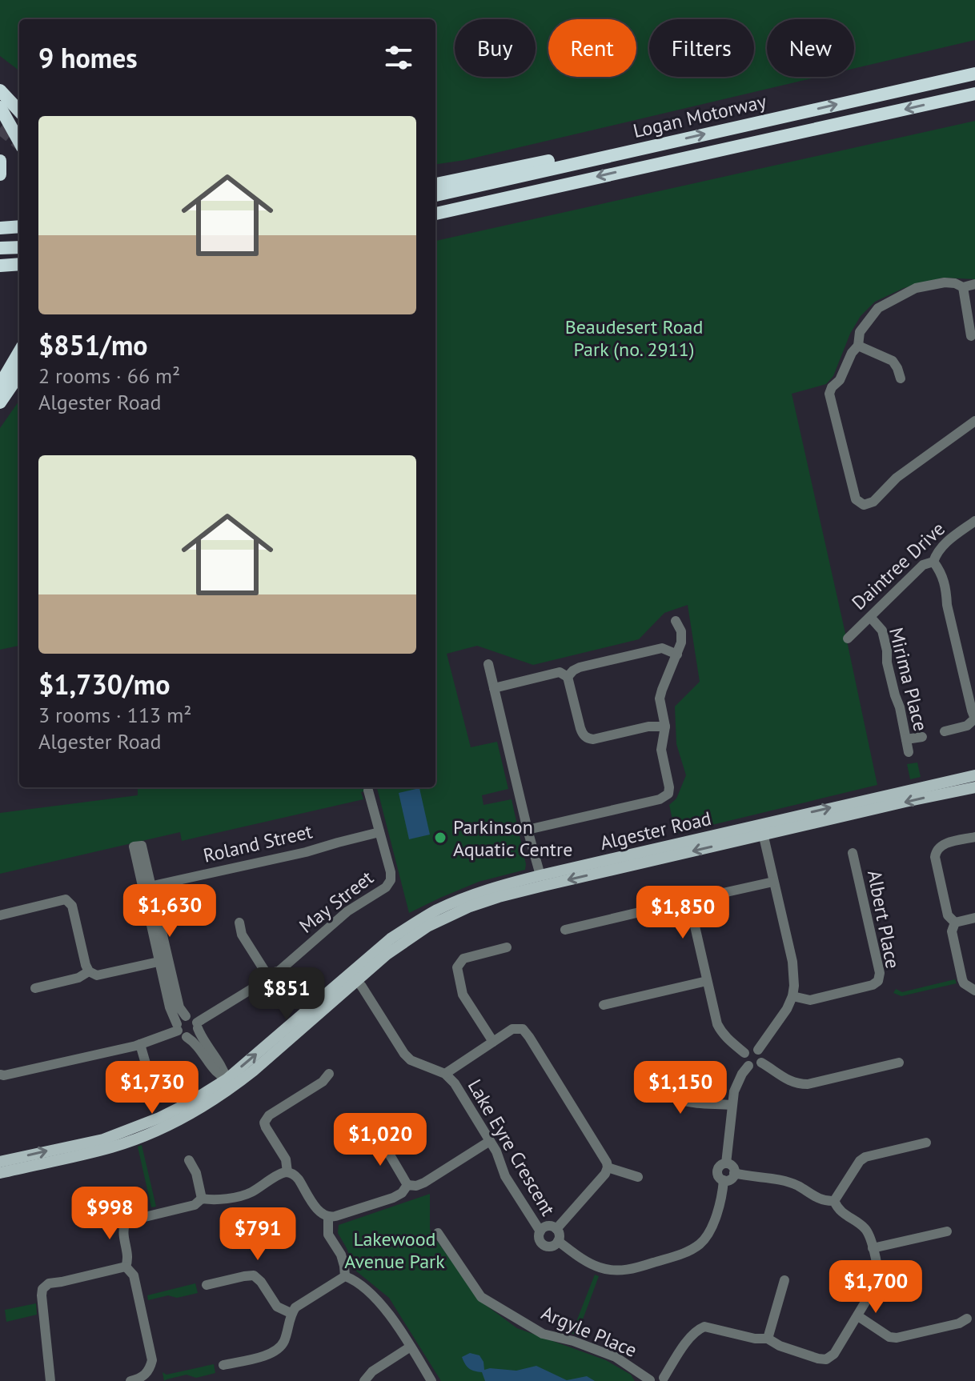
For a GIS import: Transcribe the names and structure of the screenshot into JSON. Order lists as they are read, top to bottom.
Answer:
{
  "streets": {
    "highway": ["Logan Motorway"],
    "main road": ["Algester Road"],
    "street": [
      "Daintree Drive",
      "Mirima Place",
      "Roland Street",
      "May Street",
      "Albert Place",
      "Lake Eyre Crescent",
      "Argyle Place"
    ]
  },
  "crossings": [
    ["Daintree Drive", "Mirima Place"],
    ["Algester Road", "Lake Eyre Crescent"],
    ["Roland Street", "May Street"]
  ],
  "parks": ["Beaudesert Road Park (no. 2911)", "Lakewood Avenue Park"],
  "places": ["Parkinson Aquatic Centre"],
  "page": {
    "chip": [
      "Buy",
      "Rent",
      "Filters",
      "New"
    ],
    "heading": "9 homes",
    "list": [
      {
        "name": "$851/mo",
        "note": "2 rooms · 66 m² · Algester Road"
      },
      {
        "name": "$1,730/mo",
        "note": "3 rooms · 113 m² · Algester Road"
      }
    ],
    "price": [
      "$1,630",
      "$1,850",
      "$851",
      "$1,730",
      "$1,150",
      "$1,020",
      "$998",
      "$791",
      "$1,700"
    ]
  }
}
